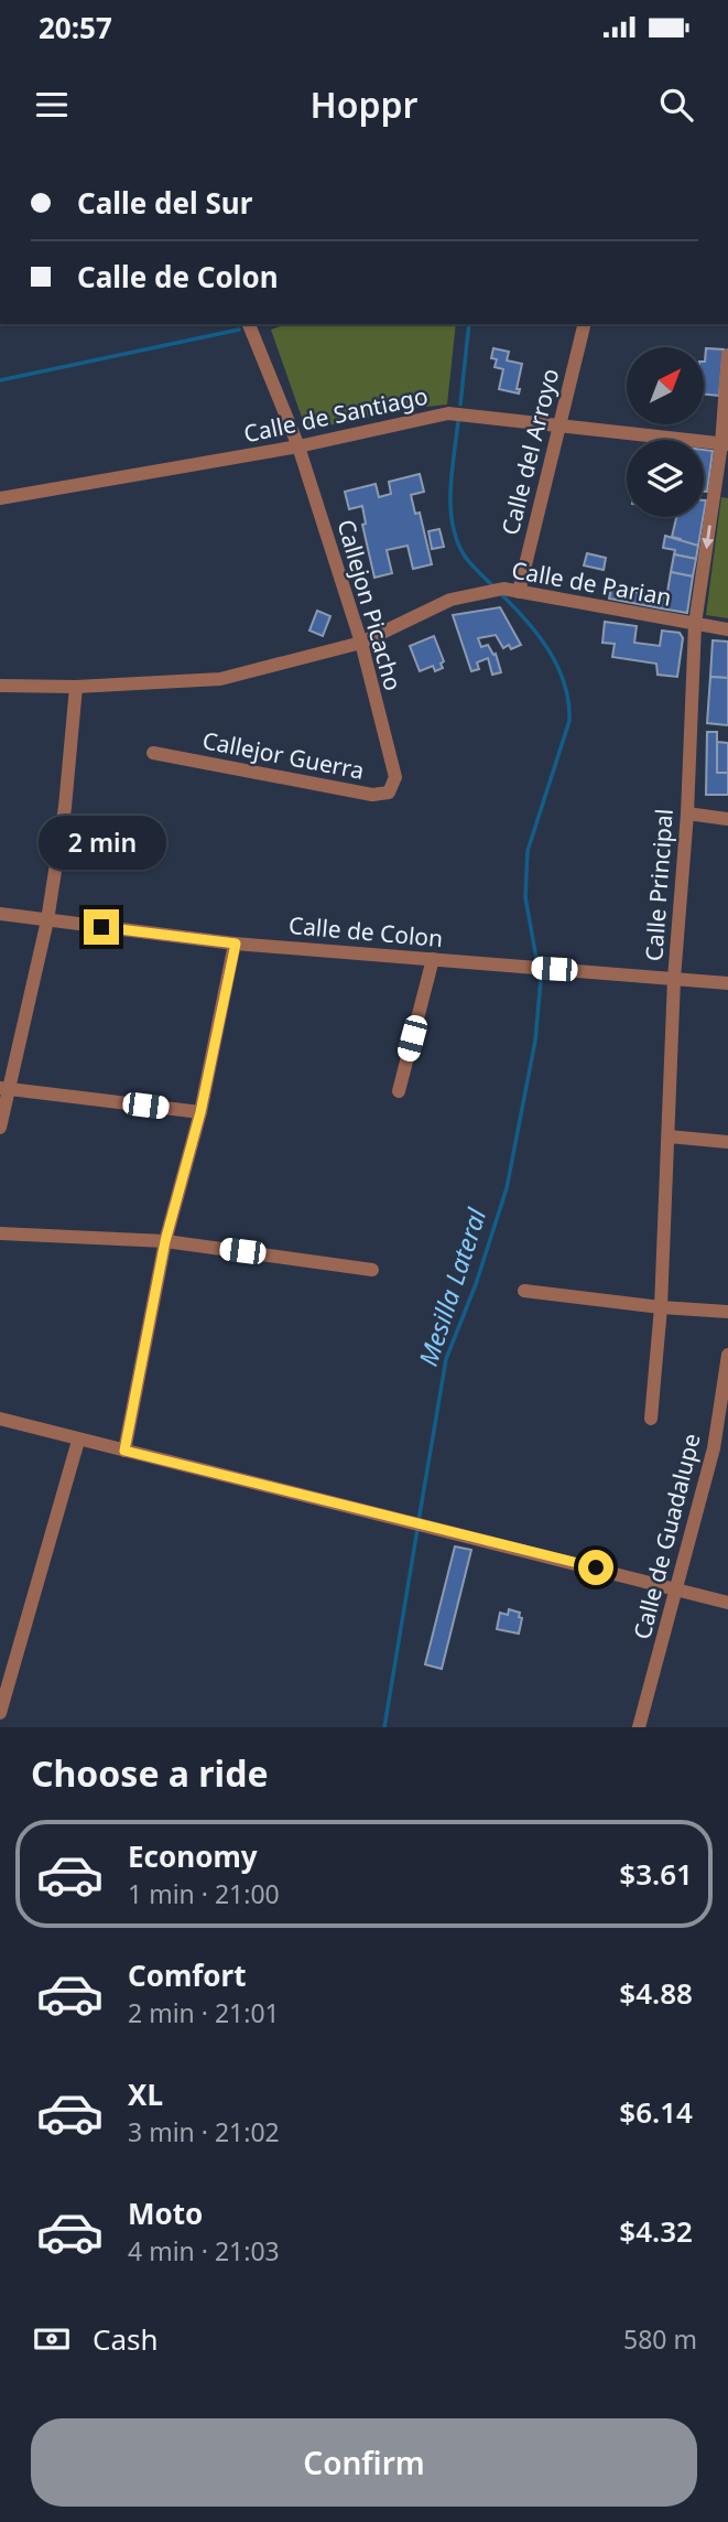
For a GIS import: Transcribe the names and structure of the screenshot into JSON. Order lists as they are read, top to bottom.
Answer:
{
  "streets": {
    "street": [
      "Calle de Santiago",
      "Calle del Arroyo",
      "Calle de Parian",
      "Callejon Picacho",
      "Callejor Guerra",
      "Calle Principal",
      "Calle de Colon",
      "Calle de Guadalupe"
    ]
  },
  "crossings": [
    ["Calle de Santiago", "Calle del Arroyo"],
    ["Calle de Santiago", "Callejon Picacho"],
    ["Calle de Santiago", "Calle Principal"],
    ["Calle del Arroyo", "Calle de Parian"],
    ["Calle de Parian", "Callejon Picacho"],
    ["Calle de Parian", "Calle Principal"],
    ["Callejon Picacho", "Callejor Guerra"],
    ["Calle Principal", "Calle de Colon"]
  ],
  "water": ["Mesilla Lateral"],
  "north": "top right",
  "page": {
    "status": "20:57",
    "header": "Hoppr",
    "banner": ["Calle del Sur", "Calle de Colon"],
    "bubble": "2 min",
    "heading": "Choose a ride",
    "list": [
      {
        "name": "Economy",
        "note": "1 min · 21:00",
        "value": "$3.61"
      },
      {
        "name": "Comfort",
        "note": "2 min · 21:01",
        "value": "$4.88"
      },
      {
        "name": "XL",
        "note": "3 min · 21:02",
        "value": "$6.14"
      },
      {
        "name": "Moto",
        "note": "4 min · 21:03",
        "value": "$4.32"
      }
    ],
    "pay": ["Cash", "580 m"],
    "buttons": "Confirm"
  }
}
